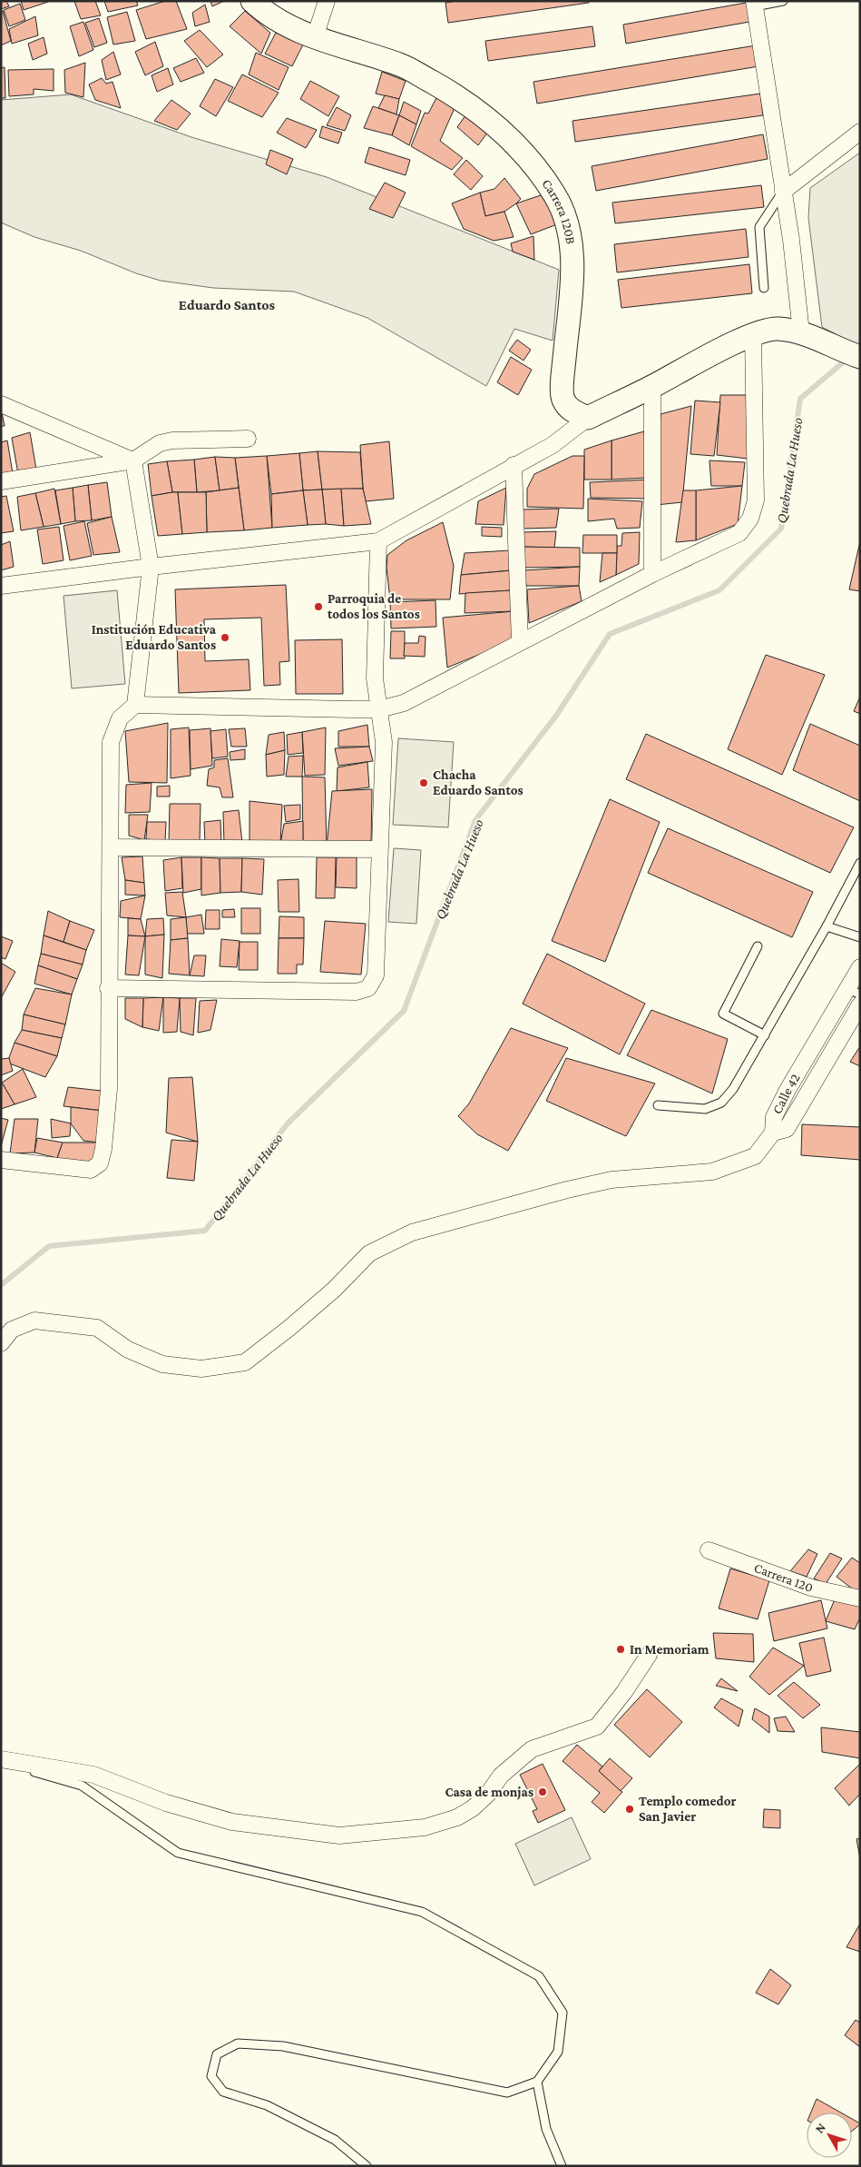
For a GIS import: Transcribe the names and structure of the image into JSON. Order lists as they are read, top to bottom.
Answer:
{
  "streets": {
    "street": ["Carrera 120B", "Calle 42", "Carrera 120"]
  },
  "districts": ["Eduardo Santos"],
  "water": ["Quebrada La Hueso"],
  "places": [
    "Parroquia de todos los Santos",
    "Institución Educativa Eduardo Santos",
    "Chacha Eduardo Santos",
    "In Memoriam",
    "Casa de monjas",
    "Templo comedor San Javier"
  ],
  "north": "top left"
}
